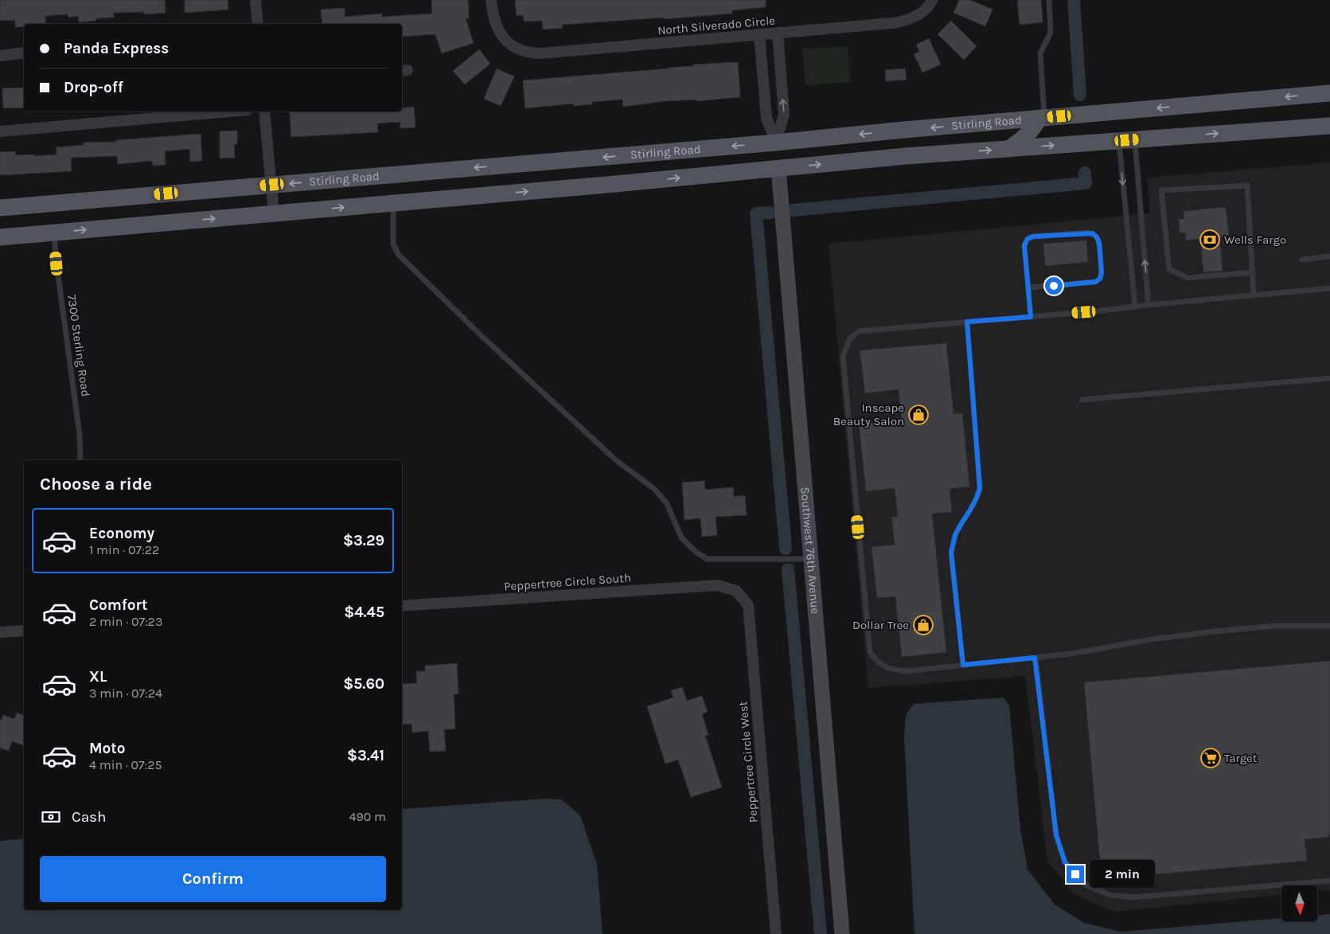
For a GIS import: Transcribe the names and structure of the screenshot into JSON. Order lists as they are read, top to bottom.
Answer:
{
  "streets": {
    "main road": ["Stirling Road"],
    "street": [
      "North Silverado Circle",
      "Southwest 76th Avenue",
      "Peppertree Circle South",
      "Peppertree Circle West"
    ],
    "lane": ["7300 Sterling Road"]
  },
  "crossings": [
    ["Peppertree Circle South", "Peppertree Circle West"]
  ],
  "places": {
    "bank": ["Wells Fargo"],
    "shop": ["Inscape Beauty Salon", "Dollar Tree"],
    "supermarket": ["Target"]
  },
  "north": "bottom",
  "page": {
    "banner": ["Panda Express", "Drop-off"],
    "heading": "Choose a ride",
    "list": [
      {
        "name": "Economy",
        "note": "1 min · 07:22",
        "value": "$3.29"
      },
      {
        "name": "Comfort",
        "note": "2 min · 07:23",
        "value": "$4.45"
      },
      {
        "name": "XL",
        "note": "3 min · 07:24",
        "value": "$5.60"
      },
      {
        "name": "Moto",
        "note": "4 min · 07:25",
        "value": "$3.41"
      }
    ],
    "pay": ["Cash", "490 m"],
    "buttons": "Confirm",
    "bubble": "2 min"
  }
}
